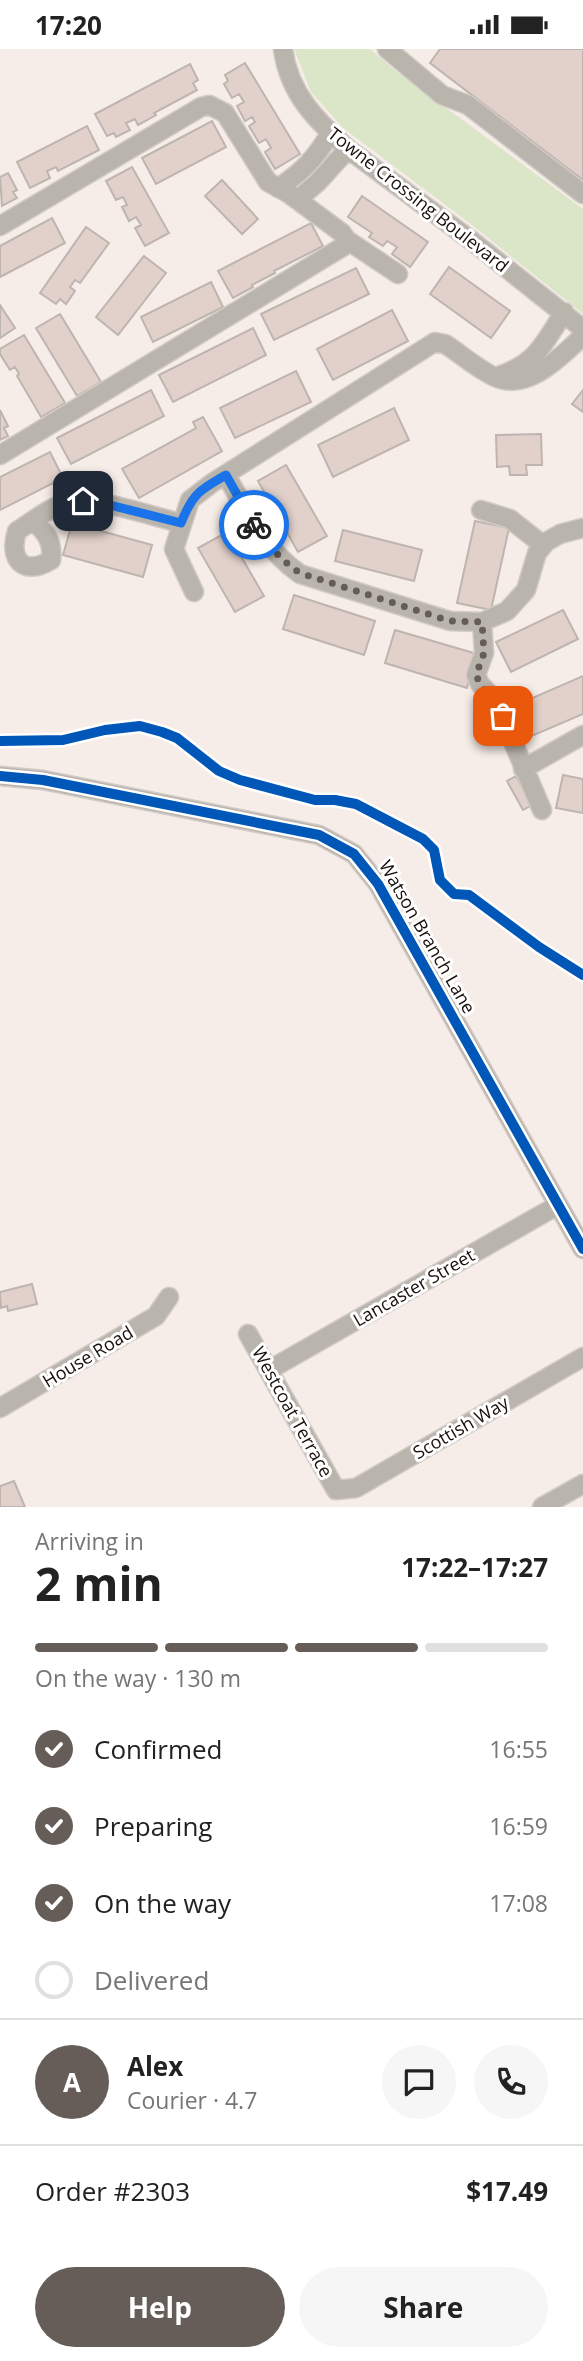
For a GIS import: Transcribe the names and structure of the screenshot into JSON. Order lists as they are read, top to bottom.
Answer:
{
  "streets": {
    "street": [
      "Towne Crossing Boulevard",
      "Watson Branch Lane",
      "Lancaster Street",
      "House Road",
      "Westcoat Terrace",
      "Scottish Way"
    ]
  },
  "crossings": [
    ["Watson Branch Lane", "Lancaster Street"],
    ["Lancaster Street", "Westcoat Terrace"],
    ["Westcoat Terrace", "Scottish Way"]
  ],
  "page": {
    "status": "17:20",
    "heading": ["2 min", "Arriving in", "17:22–17:27"],
    "panel": [
      "Alex",
      "Courier · 4.7",
      "Order #2303",
      "$17.49"
    ],
    "bar": "On the way · 130 m",
    "list": [
      ["Confirmed", "16:55"],
      ["Preparing", "16:59"],
      ["On the way", "17:08"],
      "Delivered"
    ],
    "round": "A",
    "buttons": ["Help", "Share"]
  }
}
